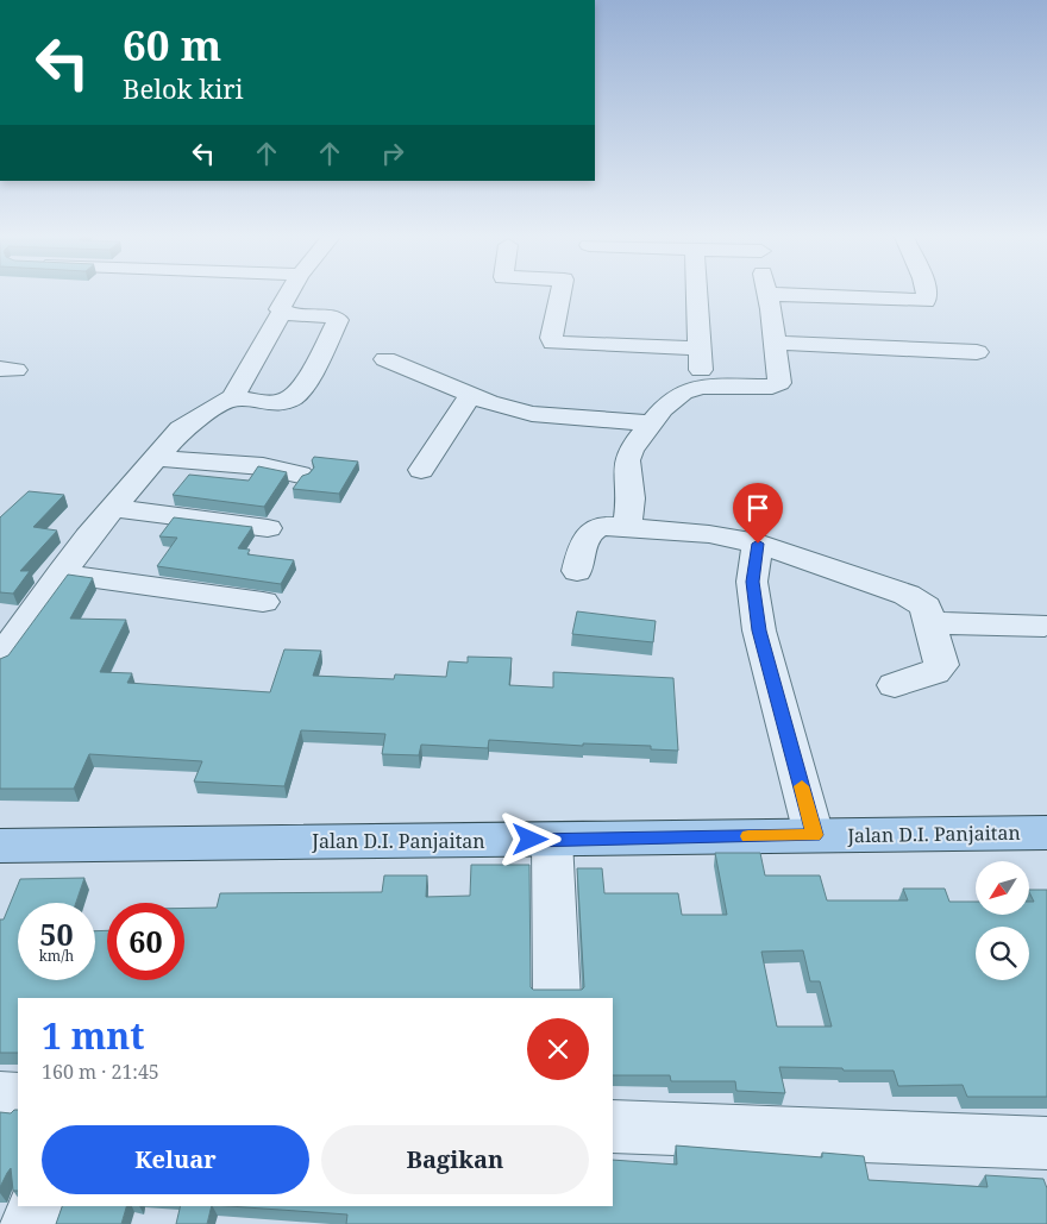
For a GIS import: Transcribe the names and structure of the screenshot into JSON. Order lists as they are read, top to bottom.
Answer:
{
  "streets": {
    "main road": ["Jalan D.I. Panjaitan"]
  },
  "north": "bottom left",
  "page": {
    "turn": ["60 m", "Belok kiri"],
    "speed": "50 km/h",
    "limit": "60",
    "heading": ["1 mnt", "160 m · 21:45"],
    "buttons": ["Keluar", "Bagikan"]
  }
}
